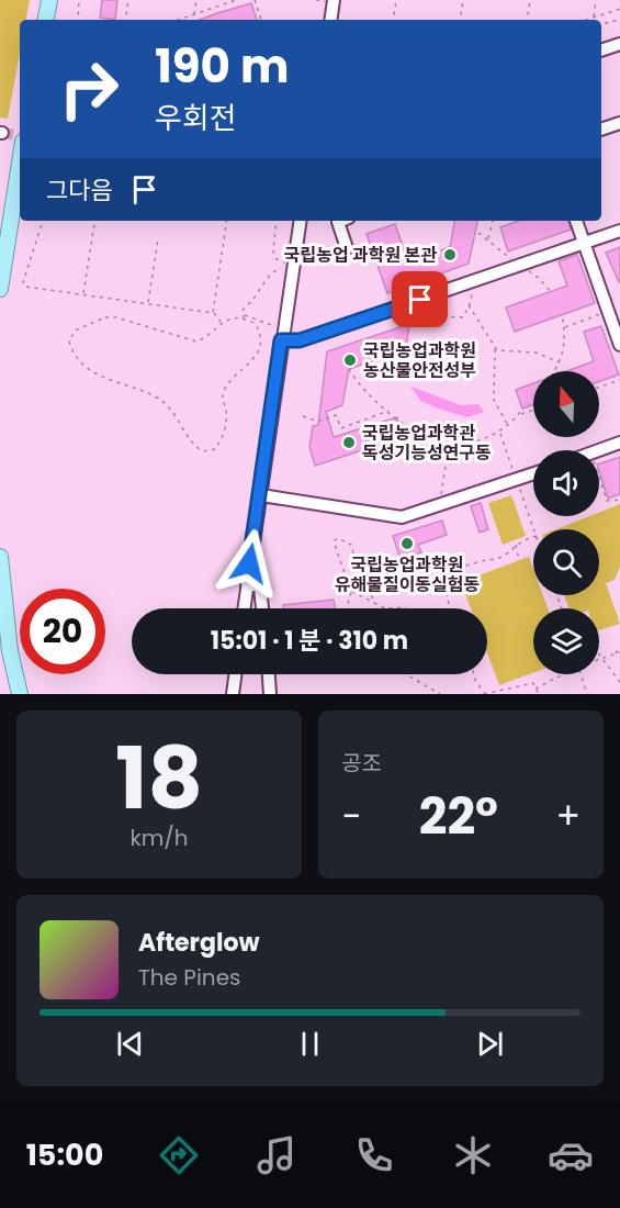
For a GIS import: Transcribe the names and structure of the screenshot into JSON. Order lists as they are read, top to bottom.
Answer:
{
  "places": [
    "국립농업 과학원 본관",
    "국립농업과학원 농산물안전성부",
    "국립농업과학관 독성기능성연구동",
    "국립농업과학원 유해물질이동실험동"
  ],
  "north": "top",
  "page": {
    "turn": ["190 m", "우회전"],
    "then": "그다음",
    "limit": "20",
    "trip": "15:01 · 1 분 · 310 m",
    "tile": [
      ["18", "km/h"],
      "공조"
    ],
    "heat": ["−", "22°", "+"],
    "song": ["Afterglow", "The Pines"],
    "tabs": "15:00"
  }
}
